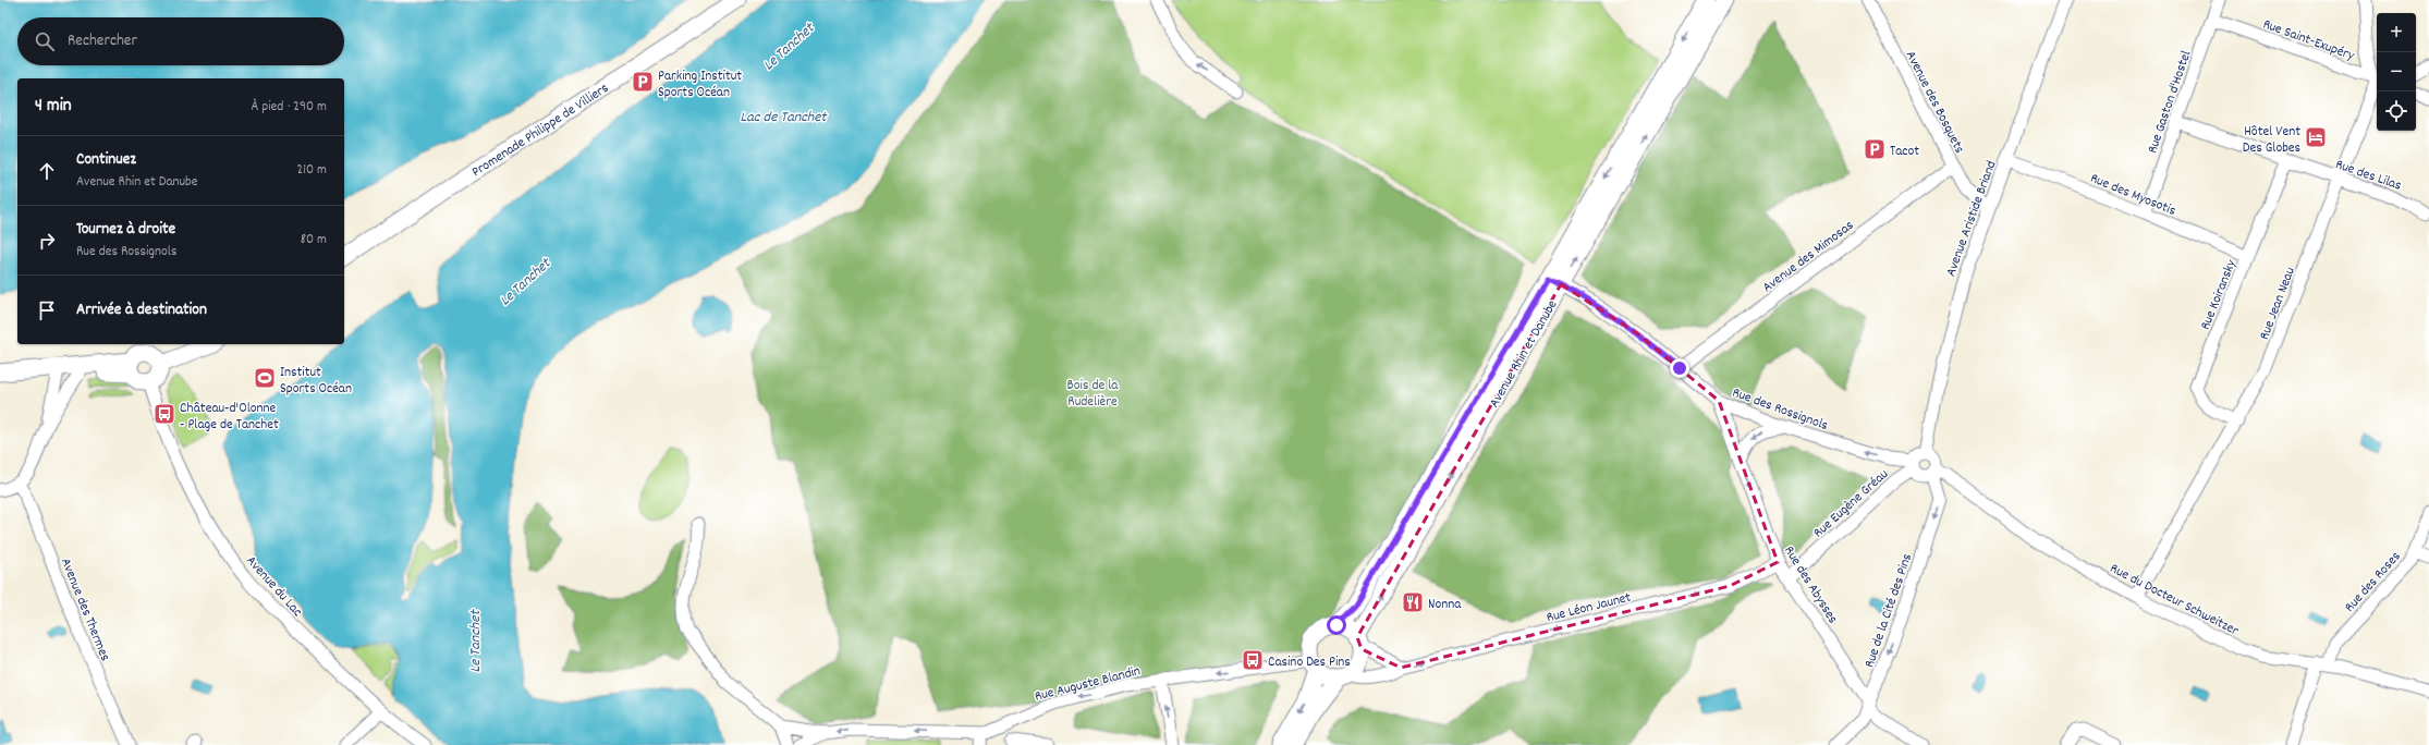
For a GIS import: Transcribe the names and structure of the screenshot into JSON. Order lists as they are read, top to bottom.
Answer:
{
  "streets": {
    "street": [
      "Rue Saint-Exupéry",
      "Avenue des Bosquets",
      "Rue Gaston d'Hostel",
      "Promenade Philippe de Villiers",
      "Rue des Lilas",
      "Rue des Myosotis",
      "Avenue Aristide Briand",
      "Avenue des Mimosas",
      "Rue Koiransky",
      "Rue Jean Neau",
      "Avenue Rhin et Danube",
      "Rue des Rossignols",
      "Rue Eugène Gréau",
      "Rue des Roses",
      "Rue des Abysses",
      "Avenue du Lac",
      "Rue du Docteur Schweitzer",
      "Rue Léon Jaunet",
      "Avenue des Thermes",
      "Rue de la Cité des Pins",
      "Rue Auguste Blandin"
    ]
  },
  "crossings": [
    ["Rue Saint-Exupéry", "Rue Gaston d'Hostel"],
    ["Rue Saint-Exupéry", "Rue Jean Neau"],
    ["Avenue des Bosquets", "Avenue Aristide Briand"],
    ["Avenue des Bosquets", "Avenue des Mimosas"],
    ["Rue Gaston d'Hostel", "Rue des Lilas"],
    ["Rue Gaston d'Hostel", "Rue des Myosotis"],
    ["Rue des Lilas", "Rue Koiransky"],
    ["Rue des Lilas", "Rue Jean Neau"],
    ["Rue des Myosotis", "Avenue Aristide Briand"],
    ["Rue des Myosotis", "Rue Koiransky"],
    ["Avenue Aristide Briand", "Rue des Rossignols"],
    ["Avenue Aristide Briand", "Rue Eugène Gréau"],
    ["Avenue Aristide Briand", "Rue du Docteur Schweitzer"],
    ["Avenue Aristide Briand", "Rue de la Cité des Pins"],
    ["Avenue des Mimosas", "Rue des Rossignols"],
    ["Rue Koiransky", "Rue Jean Neau"],
    ["Rue Jean Neau", "Rue du Docteur Schweitzer"],
    ["Avenue Rhin et Danube", "Rue des Rossignols"],
    ["Avenue Rhin et Danube", "Rue Léon Jaunet"],
    ["Avenue Rhin et Danube", "Rue Auguste Blandin"],
    ["Rue des Rossignols", "Rue Eugène Gréau"],
    ["Rue des Rossignols", "Rue des Abysses"],
    ["Rue des Rossignols", "Rue du Docteur Schweitzer"],
    ["Rue des Rossignols", "Rue de la Cité des Pins"],
    ["Rue Eugène Gréau", "Rue des Abysses"],
    ["Rue Eugène Gréau", "Rue du Docteur Schweitzer"],
    ["Rue Eugène Gréau", "Rue de la Cité des Pins"],
    ["Rue des Roses", "Rue du Docteur Schweitzer"],
    ["Rue des Abysses", "Rue Léon Jaunet"],
    ["Rue des Abysses", "Rue de la Cité des Pins"],
    ["Rue du Docteur Schweitzer", "Rue de la Cité des Pins"],
    ["Rue Léon Jaunet", "Rue Auguste Blandin"]
  ],
  "one_way": ["Rue Léon Jaunet", "Rue de la Cité des Pins", "Rue Auguste Blandin"],
  "water": ["Le Tanchet", "Lac de Tanchet"],
  "parks": ["Bois de la Rudelière"],
  "places": {
    "parking": ["Parking Institut Sports Océan", "Tacot"],
    "hotel": ["Hôtel Vent Des Globes"],
    "sports": ["Institut Sports Océan"],
    "bus stop": ["Château-d'Olonne - Plage de Tanchet", "Casino Des Pins"],
    "restaurant": ["Nonna"]
  },
  "page": {
    "map_buttons": ["+", "−"],
    "search": "Rechercher",
    "heading": ["4 min", "À pied · 290 m"],
    "list": [
      ["Continuez", "Avenue Rhin et Danube", "210 m"],
      ["Tournez à droite", "Rue des Rossignols", "80 m"],
      "Arrivée à destination"
    ]
  }
}
